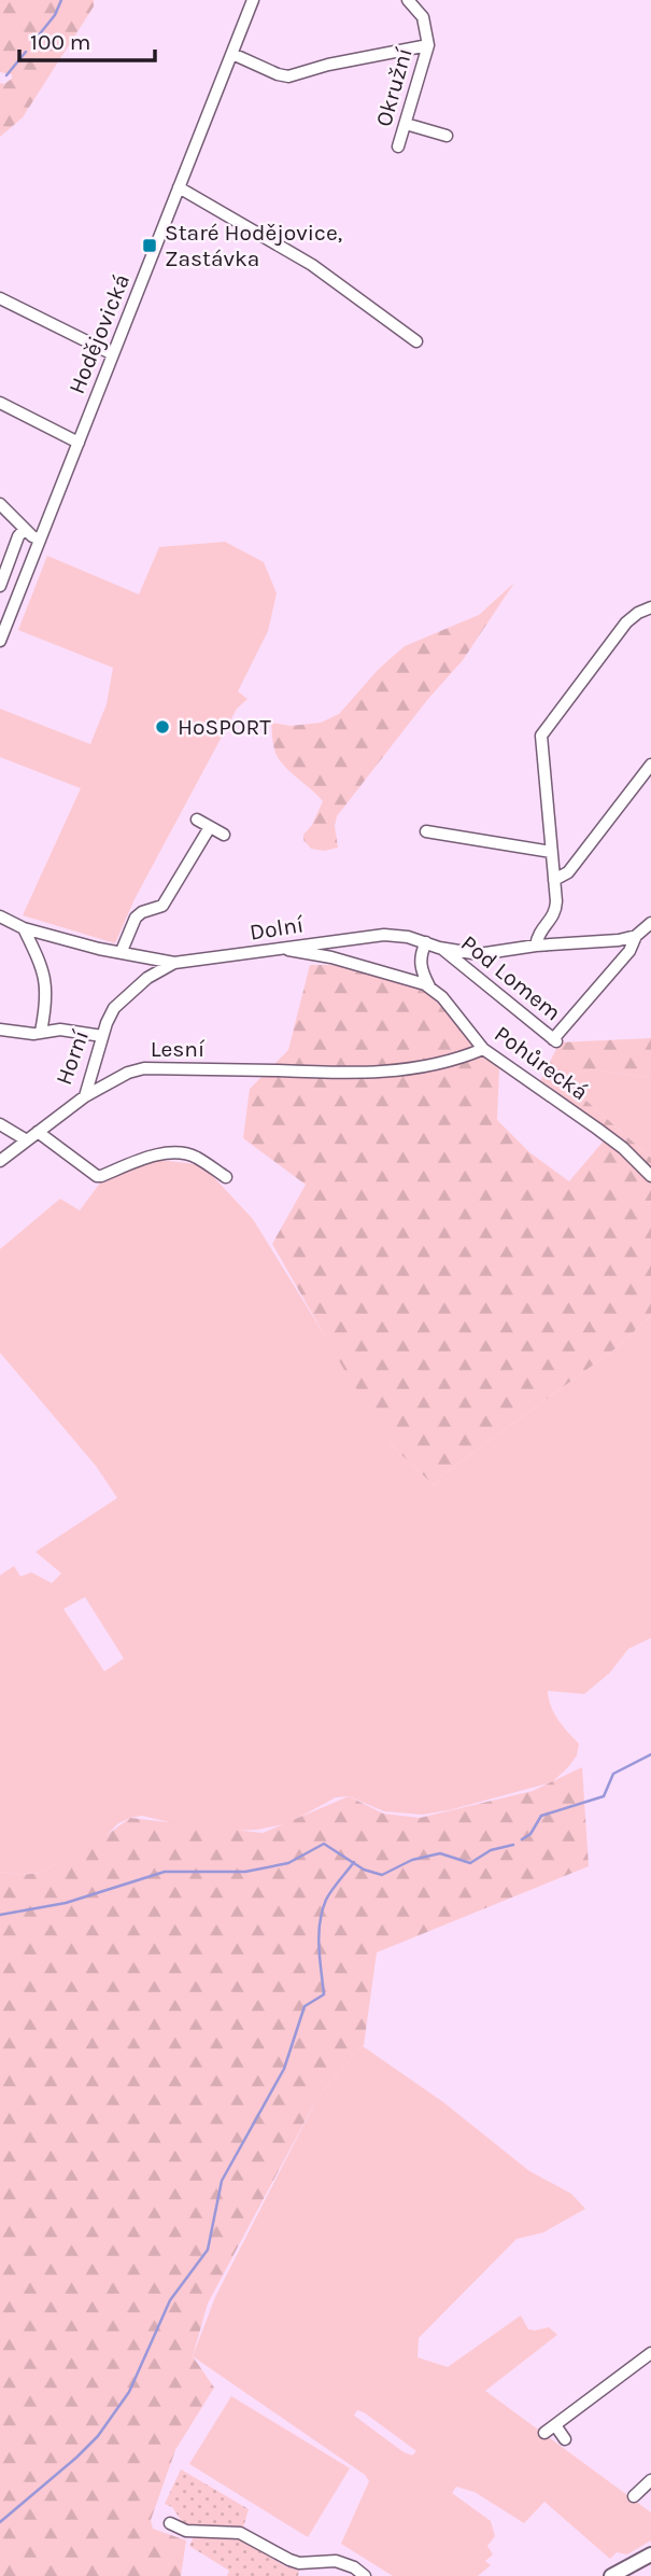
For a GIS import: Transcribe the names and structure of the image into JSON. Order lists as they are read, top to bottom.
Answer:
{
  "streets": {
    "street": [
      "Okružní",
      "Hodějovická",
      "Dolní",
      "Pod Lomem",
      "Lesní",
      "Horní",
      "Pohůrecká"
    ]
  },
  "crossings": [
    ["Dolní", "Pod Lomem"],
    ["Dolní", "Horní"],
    ["Dolní", "Pohůrecká"],
    ["Lesní", "Horní"],
    ["Lesní", "Pohůrecká"]
  ],
  "places": {
    "transit": ["Staré Hodějovice, Zastávka"],
    "other": ["HoSPORT"]
  },
  "scale_bar": "100 m"
}
